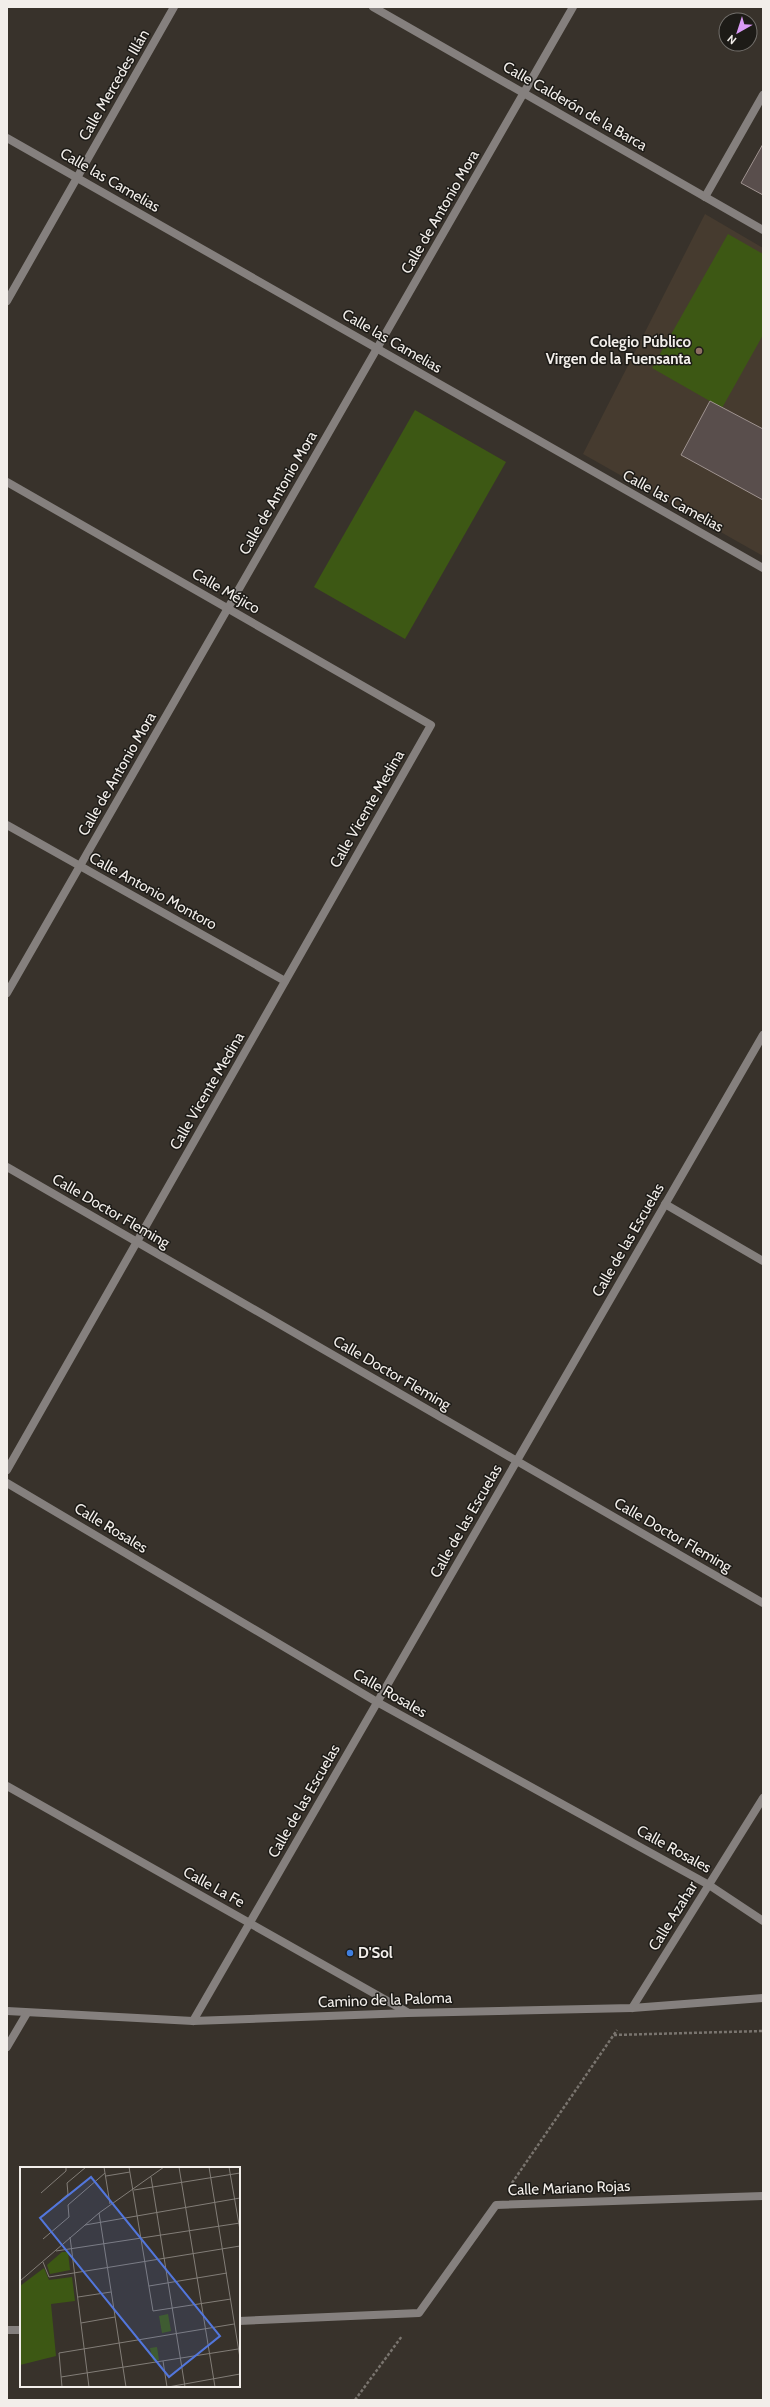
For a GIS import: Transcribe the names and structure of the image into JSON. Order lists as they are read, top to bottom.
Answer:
{
  "streets": {
    "street": [
      "Calle Mercedes Illán",
      "Calle Calderón de la Barca",
      "Calle las Camelias",
      "Calle de Antonio Mora",
      "Calle Méjico",
      "Calle Vicente Medina",
      "Calle Antonio Montoro",
      "Calle Doctor Fleming",
      "Calle de las Escuelas",
      "Calle Rosales",
      "Calle La Fe",
      "Calle Azahar",
      "Camino de la Paloma",
      "Calle Mariano Rojas"
    ]
  },
  "crossings": [
    ["Calle Mercedes Illán", "Calle las Camelias"],
    ["Calle Calderón de la Barca", "Calle de Antonio Mora"],
    ["Calle las Camelias", "Calle de Antonio Mora"],
    ["Calle de Antonio Mora", "Calle Méjico"],
    ["Calle de Antonio Mora", "Calle Antonio Montoro"],
    ["Calle Méjico", "Calle Vicente Medina"],
    ["Calle Vicente Medina", "Calle Antonio Montoro"],
    ["Calle Vicente Medina", "Calle Doctor Fleming"],
    ["Calle Doctor Fleming", "Calle de las Escuelas"],
    ["Calle de las Escuelas", "Calle Rosales"],
    ["Calle de las Escuelas", "Calle La Fe"],
    ["Calle de las Escuelas", "Camino de la Paloma"],
    ["Calle Rosales", "Calle Azahar"],
    ["Calle La Fe", "Camino de la Paloma"],
    ["Calle Azahar", "Camino de la Paloma"]
  ],
  "places": ["Colegio Público Virgen de la Fuensanta", "D'Sol"],
  "north": "bottom left"
}
